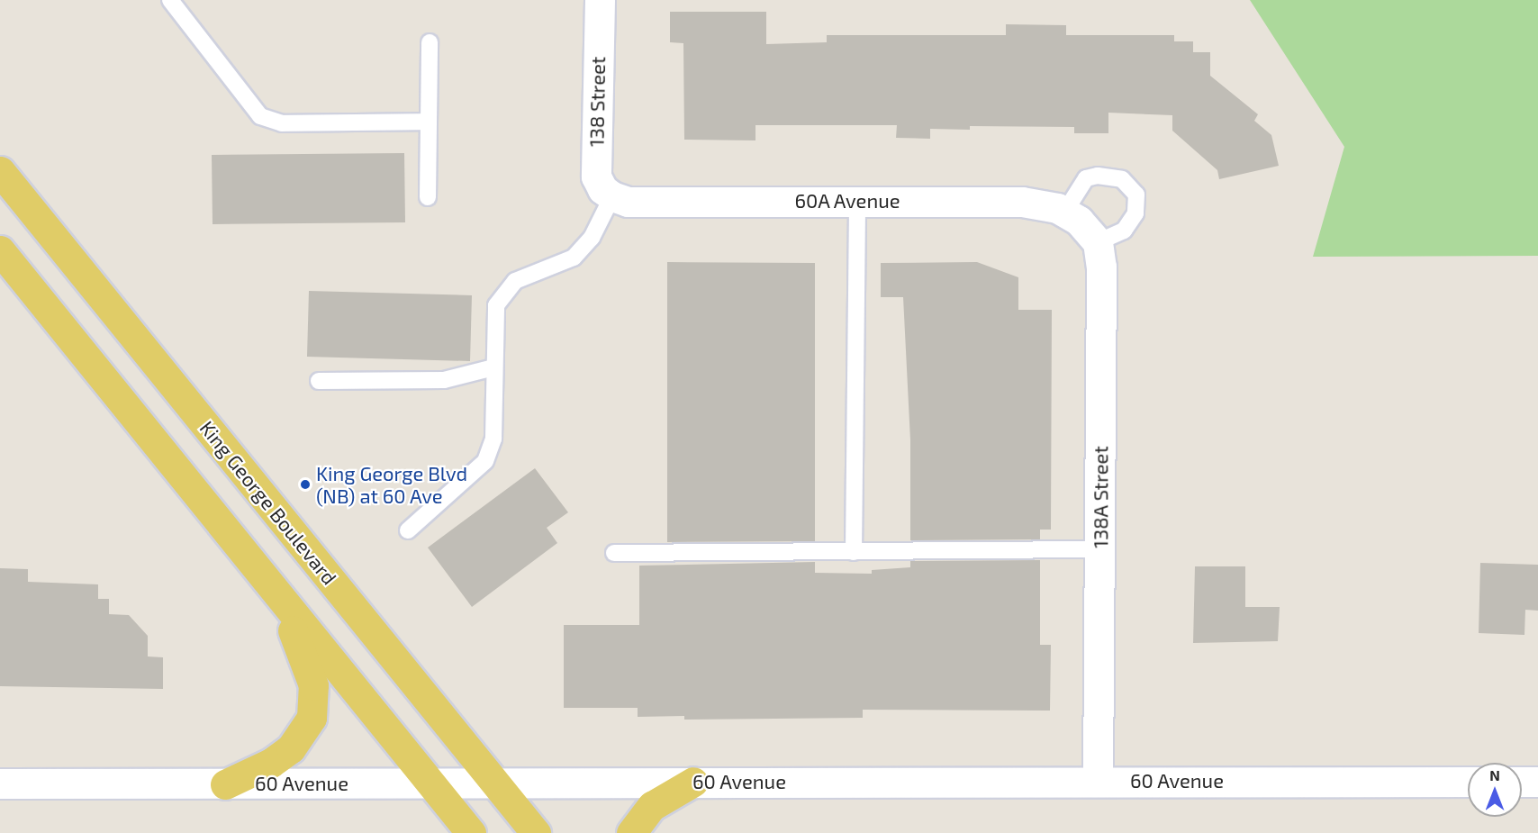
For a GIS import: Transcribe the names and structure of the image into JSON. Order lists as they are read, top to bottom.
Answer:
{
  "streets": {
    "main road": ["King George Boulevard"],
    "street": [
      "138 Street",
      "60A Avenue",
      "138A Street",
      "60 Avenue"
    ]
  },
  "crossings": [
    ["138 Street", "60A Avenue"],
    ["60A Avenue", "138A Street"],
    ["138A Street", "60 Avenue"],
    ["King George Boulevard", "60 Avenue"]
  ],
  "places": ["King George Blvd (NB) at 60 Ave"],
  "north": "top"
}
